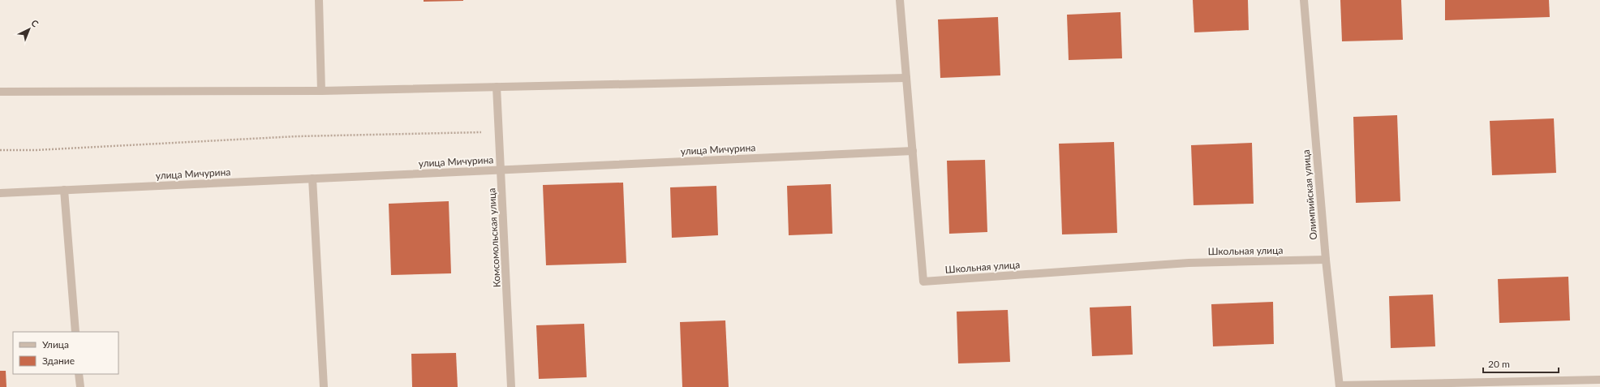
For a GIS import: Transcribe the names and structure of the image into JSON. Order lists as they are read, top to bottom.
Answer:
{
  "streets": {
    "street": [
      "улица Мичурина",
      "Олимпийская улица",
      "Комсомольская улица",
      "Школьная улица"
    ]
  },
  "crossings": [
    ["улица Мичурина", "Комсомольская улица"],
    ["улица Мичурина", "Школьная улица"],
    ["Олимпийская улица", "Школьная улица"]
  ],
  "legend": ["Улица", "Здание"],
  "scale_bar": "20 m",
  "north": "top right"
}
